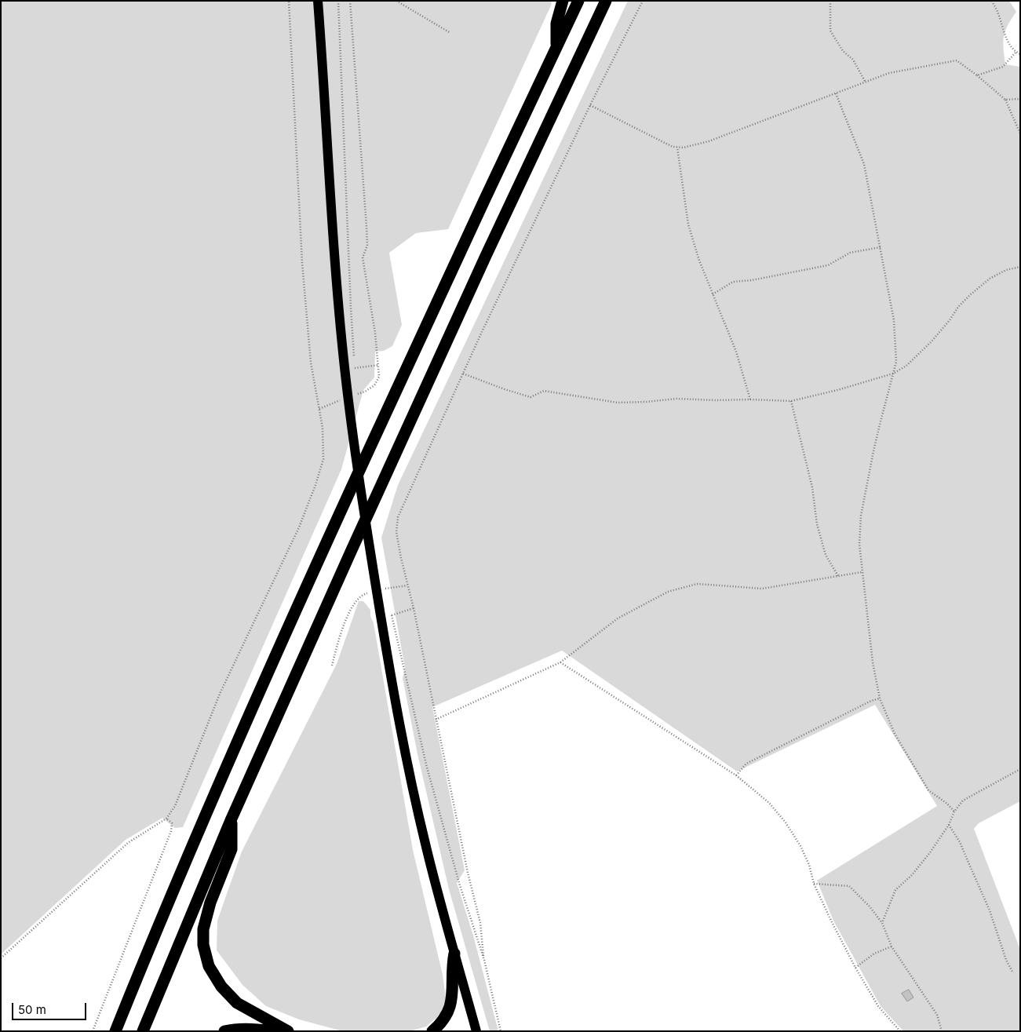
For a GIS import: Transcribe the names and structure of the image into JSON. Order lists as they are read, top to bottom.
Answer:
{
  "scale_bar": "50 m"
}
